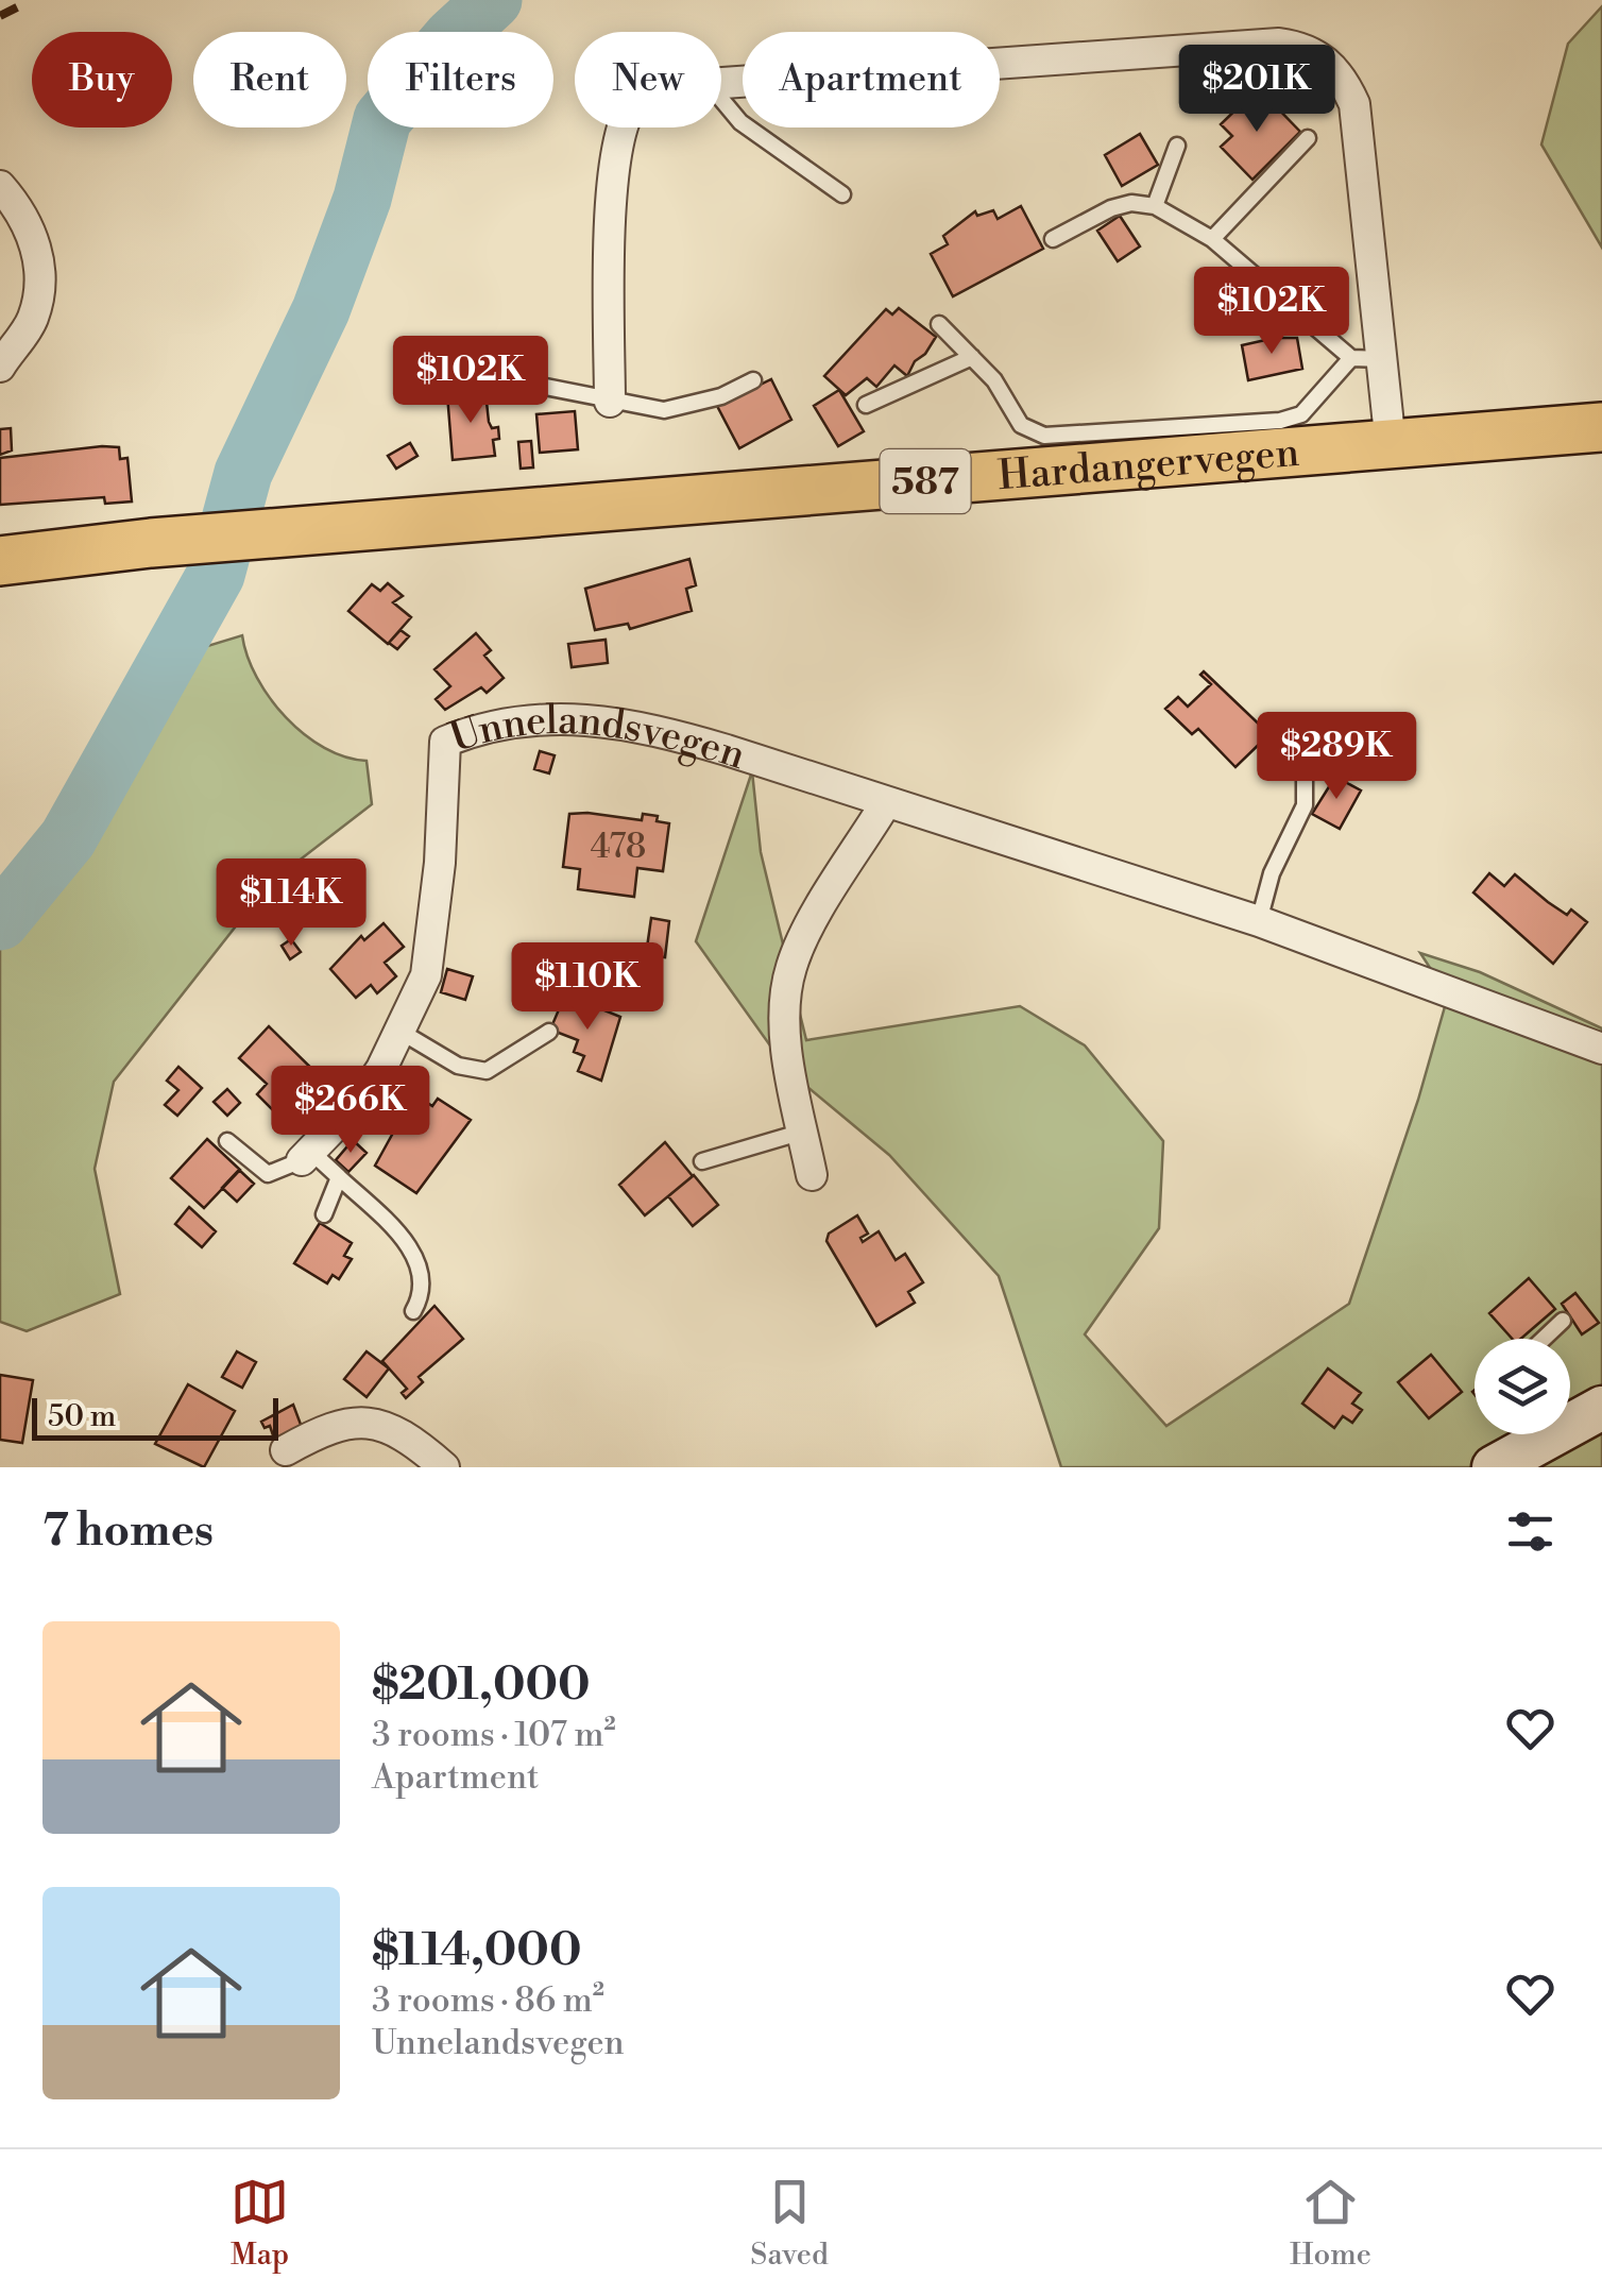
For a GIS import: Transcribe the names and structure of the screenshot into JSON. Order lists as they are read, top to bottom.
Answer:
{
  "streets": {
    "main road": ["Hardangervegen", "587"],
    "street": ["Unnelandsvegen"]
  },
  "house_numbers": ["478"],
  "scale_bar": "50 m",
  "page": {
    "chip": [
      "Buy",
      "Rent",
      "Filters",
      "New",
      "Apartment"
    ],
    "price": [
      "$201K",
      "$102K",
      "$102K",
      "$289K",
      "$114K",
      "$110K",
      "$266K"
    ],
    "scale": "50 m",
    "heading": "7 homes",
    "list": [
      {
        "name": "$201,000",
        "note": "3 rooms · 107 m² · Apartment"
      },
      {
        "name": "$114,000",
        "note": "3 rooms · 86 m² · Unnelandsvegen"
      }
    ],
    "tabs": ["Map", "Saved", "Home"]
  }
}
